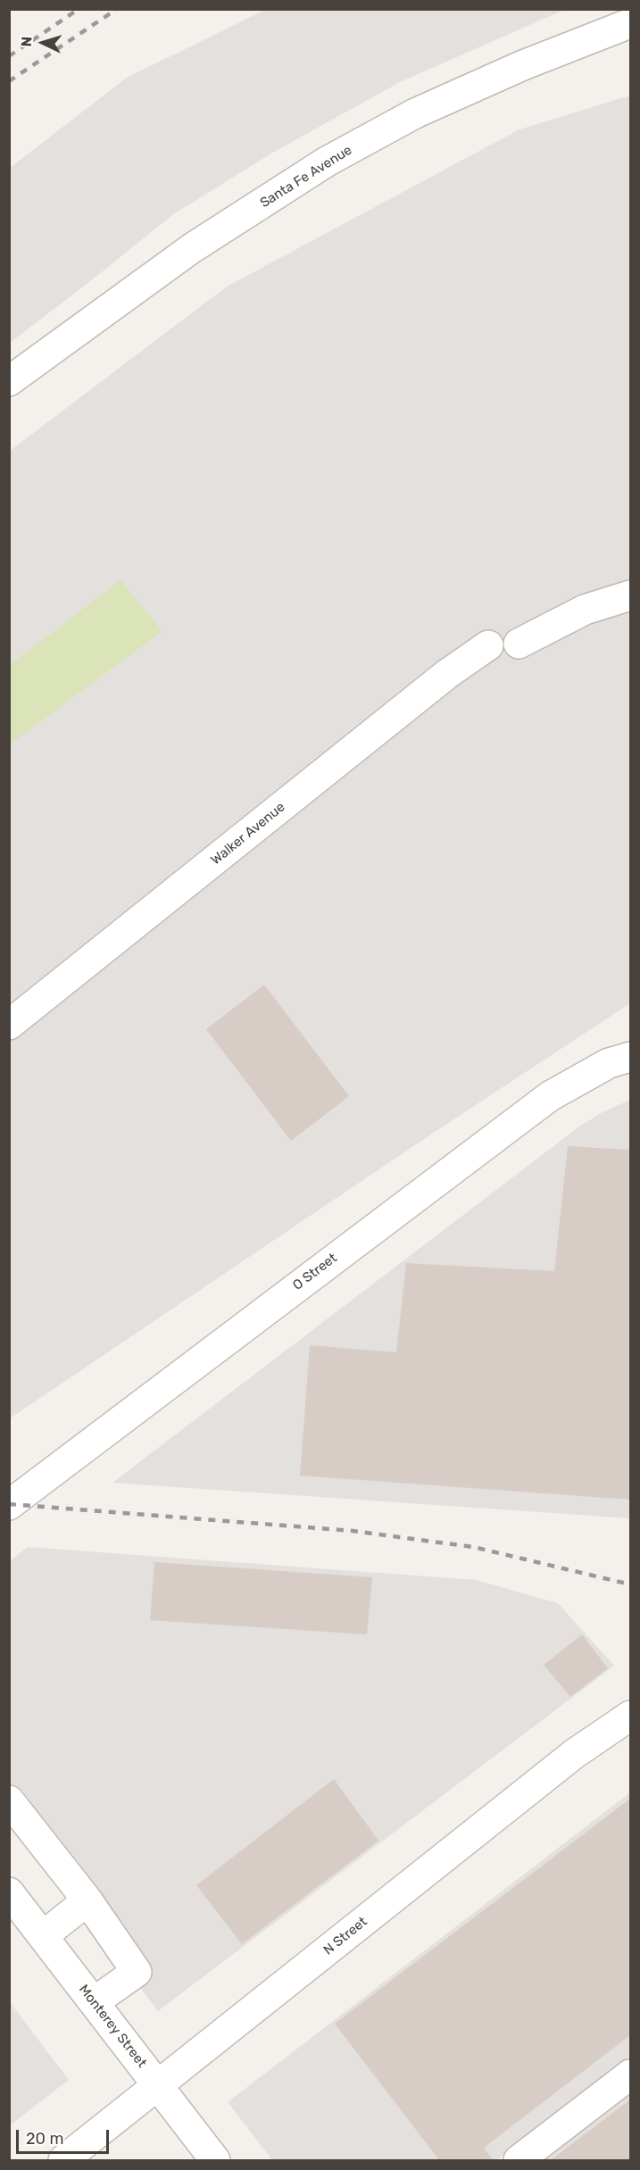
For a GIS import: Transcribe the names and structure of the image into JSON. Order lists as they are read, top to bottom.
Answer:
{
  "streets": {
    "street": [
      "Santa Fe Avenue",
      "Walker Avenue",
      "O Street",
      "N Street",
      "Monterey Street"
    ]
  },
  "crossings": [
    ["N Street", "Monterey Street"]
  ],
  "scale_bar": "20 m",
  "north": "left"
}
